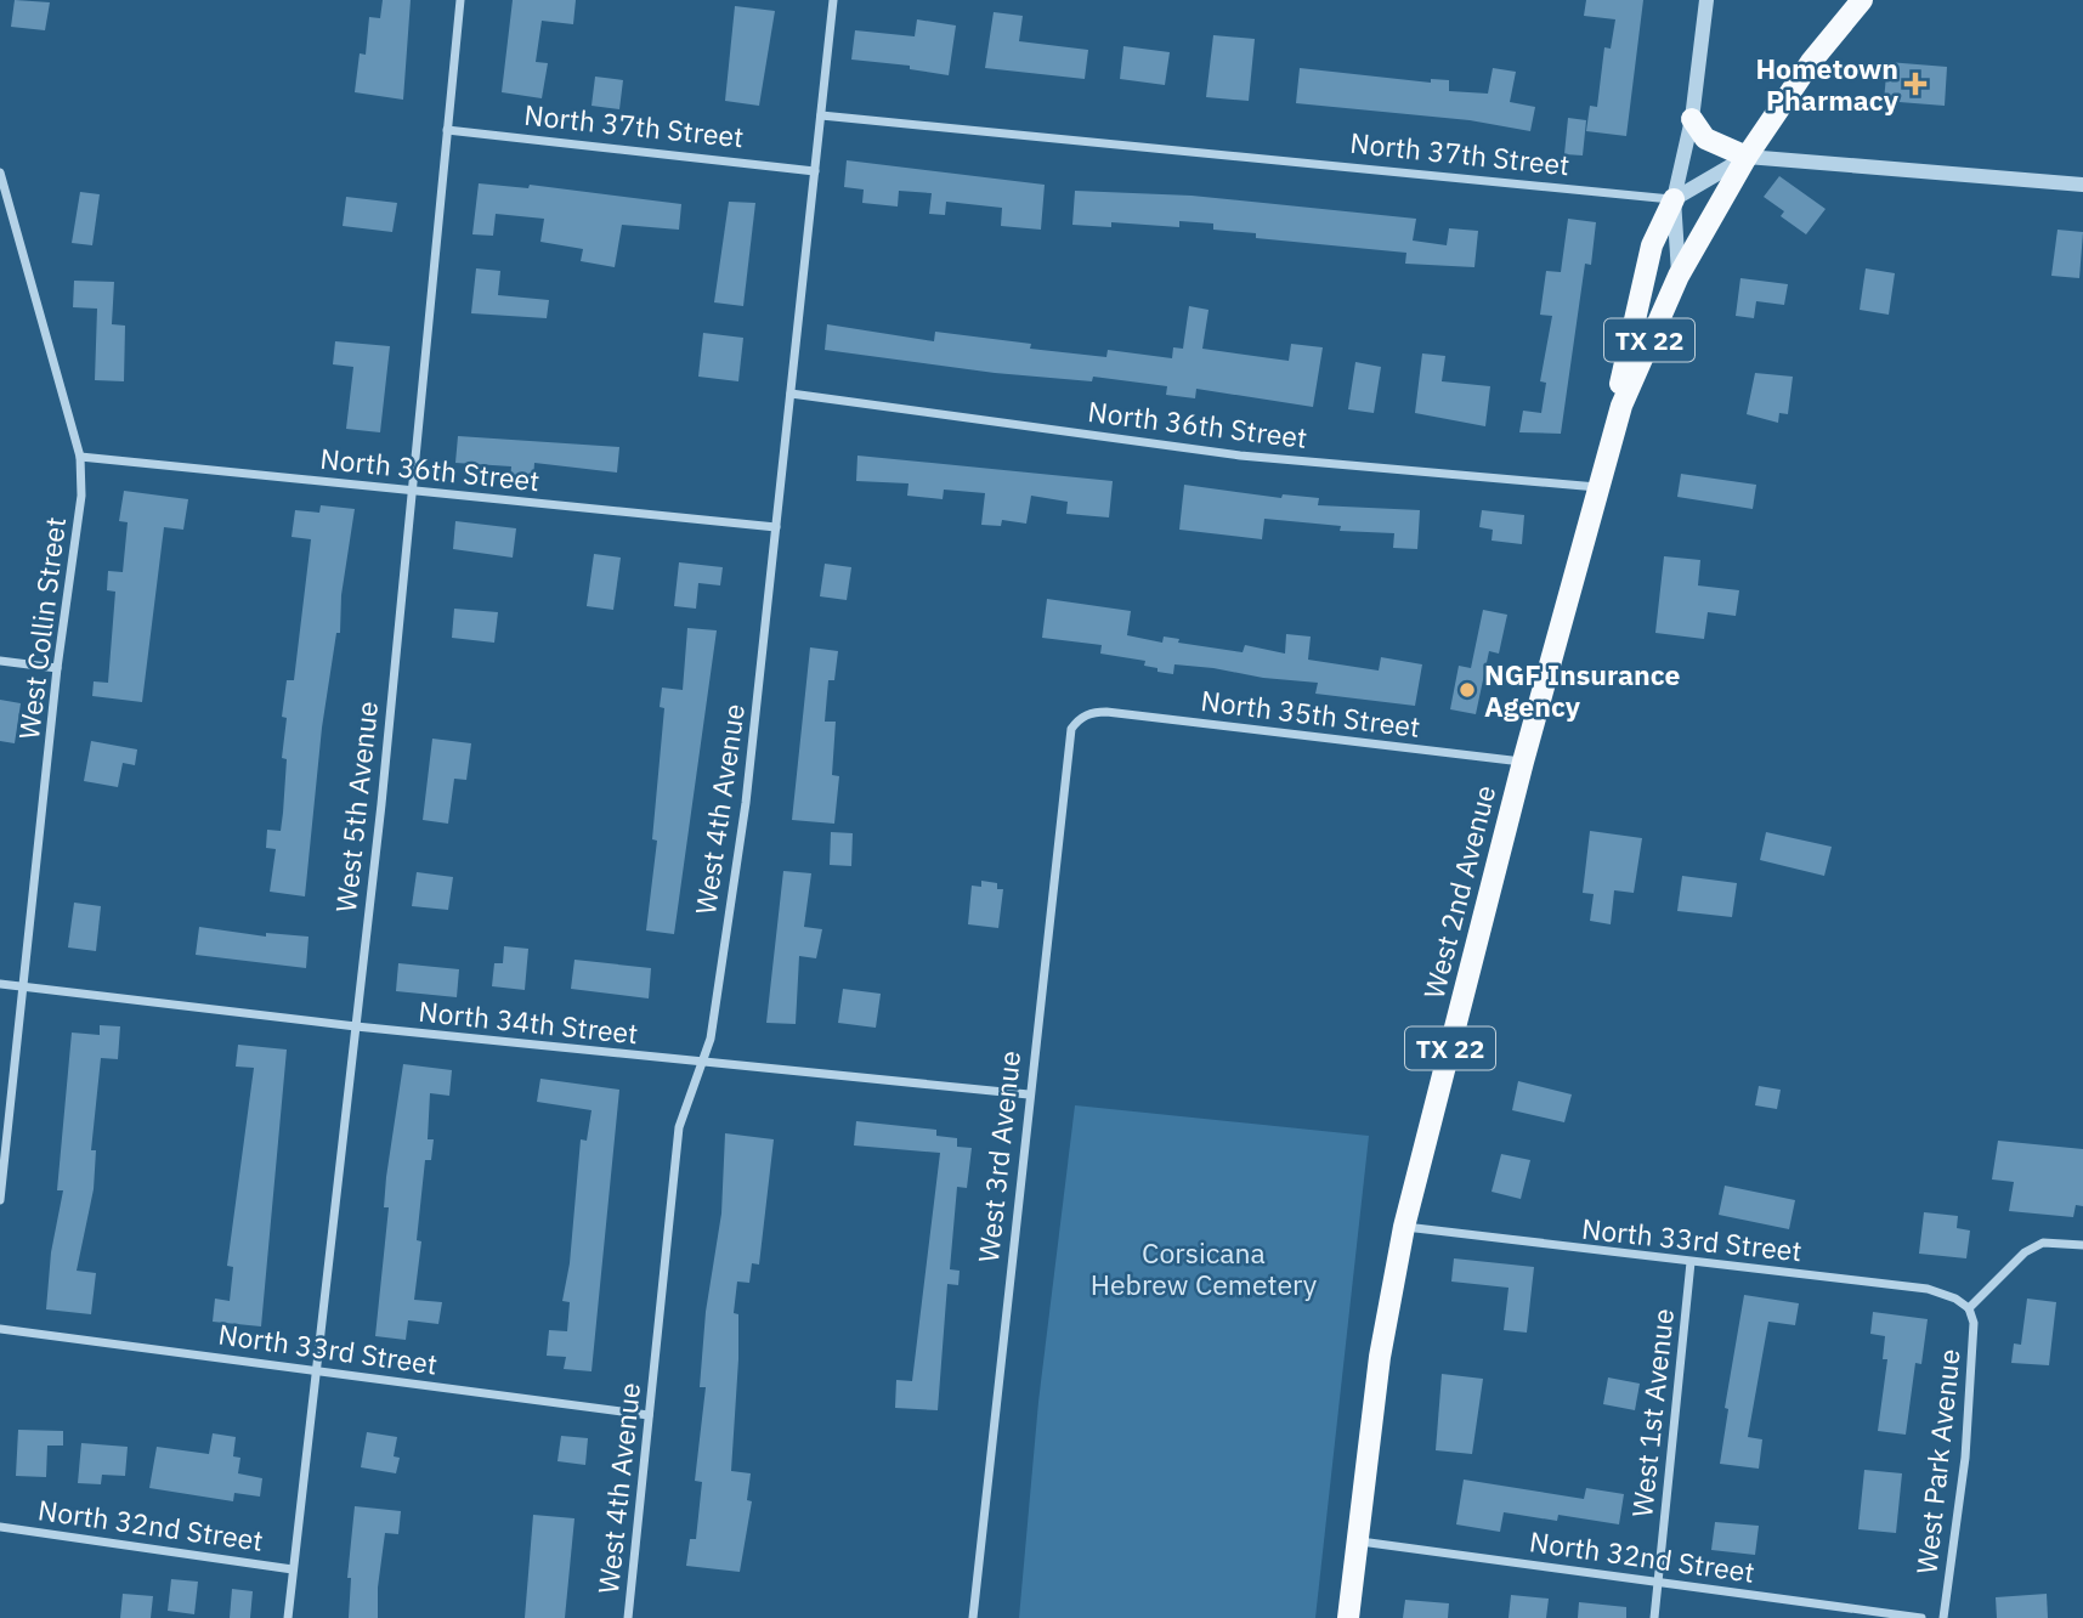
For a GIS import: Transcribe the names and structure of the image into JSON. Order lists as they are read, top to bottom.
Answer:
{
  "streets": {
    "main road": ["TX 22", "West 2nd Avenue"],
    "street": [
      "North 37th Street",
      "North 36th Street",
      "West Collin Street",
      "North 35th Street",
      "West 5th Avenue",
      "West 4th Avenue",
      "North 34th Street",
      "West 3rd Avenue",
      "North 33rd Street",
      "West 1st Avenue",
      "West Park Avenue",
      "North 32nd Street"
    ]
  },
  "crossings": [
    ["North 37th Street", "West 5th Avenue"],
    ["North 37th Street", "West 4th Avenue"],
    ["TX 22", "North 36th Street"],
    ["TX 22", "West 2nd Avenue"],
    ["North 36th Street", "West Collin Street"],
    ["North 36th Street", "West 5th Avenue"],
    ["North 36th Street", "West 4th Avenue"],
    ["North 36th Street", "West 2nd Avenue"],
    ["West Collin Street", "North 34th Street"],
    ["North 35th Street", "West 2nd Avenue"],
    ["North 35th Street", "West 3rd Avenue"],
    ["West 5th Avenue", "North 34th Street"],
    ["West 5th Avenue", "North 33rd Street"],
    ["West 5th Avenue", "North 32nd Street"],
    ["West 4th Avenue", "North 34th Street"],
    ["West 4th Avenue", "North 33rd Street"],
    ["West 2nd Avenue", "North 33rd Street"],
    ["West 2nd Avenue", "North 32nd Street"],
    ["North 34th Street", "West 3rd Avenue"],
    ["North 33rd Street", "West 1st Avenue"],
    ["North 33rd Street", "West Park Avenue"],
    ["West 1st Avenue", "North 32nd Street"]
  ],
  "parks": ["Corsicana Hebrew Cemetery"],
  "places": {
    "health": ["Hometown Pharmacy"],
    "other": ["NGF Insurance Agency"]
  }
}
